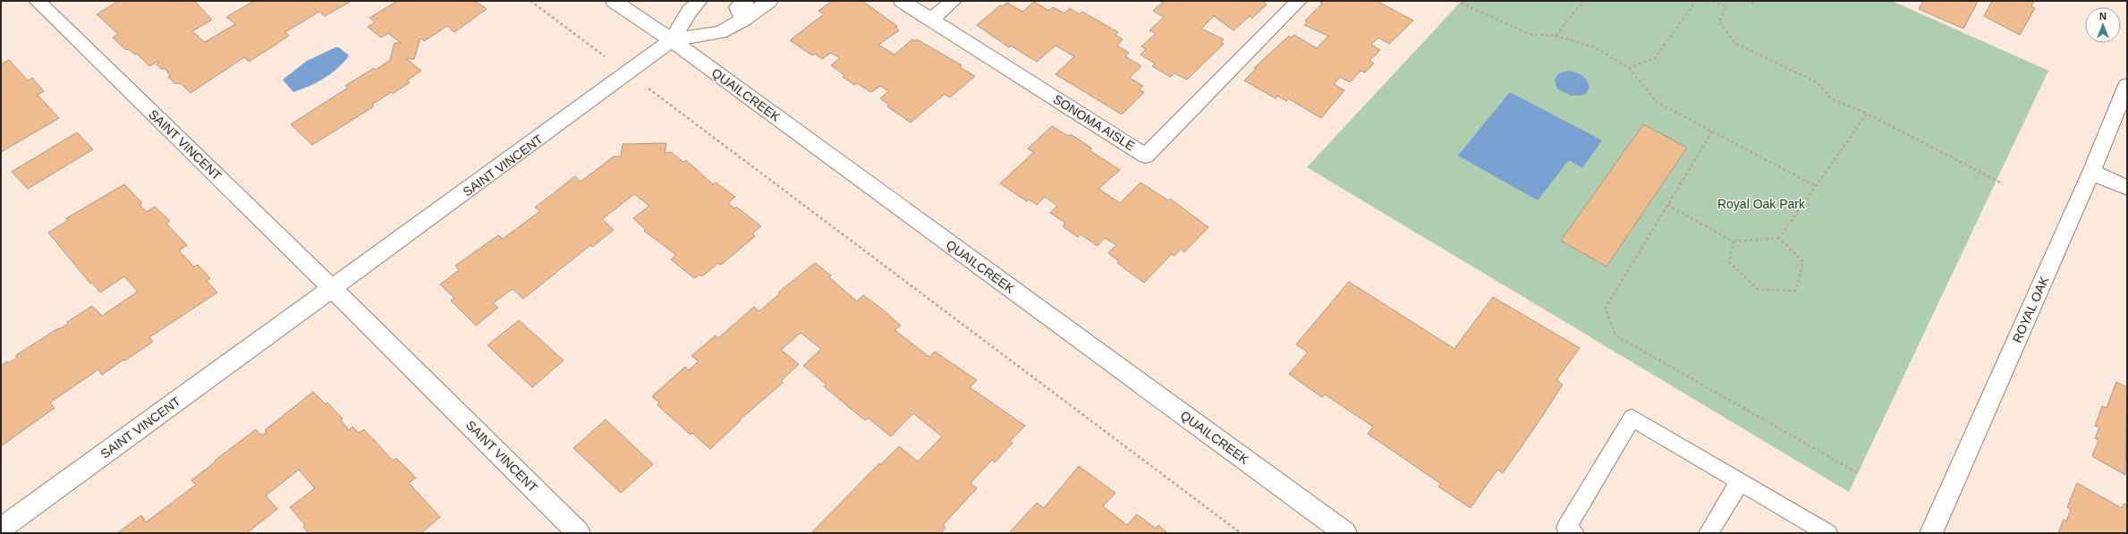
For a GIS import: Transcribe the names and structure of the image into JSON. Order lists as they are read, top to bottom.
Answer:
{
  "streets": {
    "street": [
      "QUAILCREEK",
      "SONOMA AISLE",
      "SAINT VINCENT",
      "ROYAL OAK"
    ]
  },
  "crossings": [
    ["QUAILCREEK", "SAINT VINCENT"]
  ],
  "parks": ["Royal Oak Park"],
  "north": "top"
}
